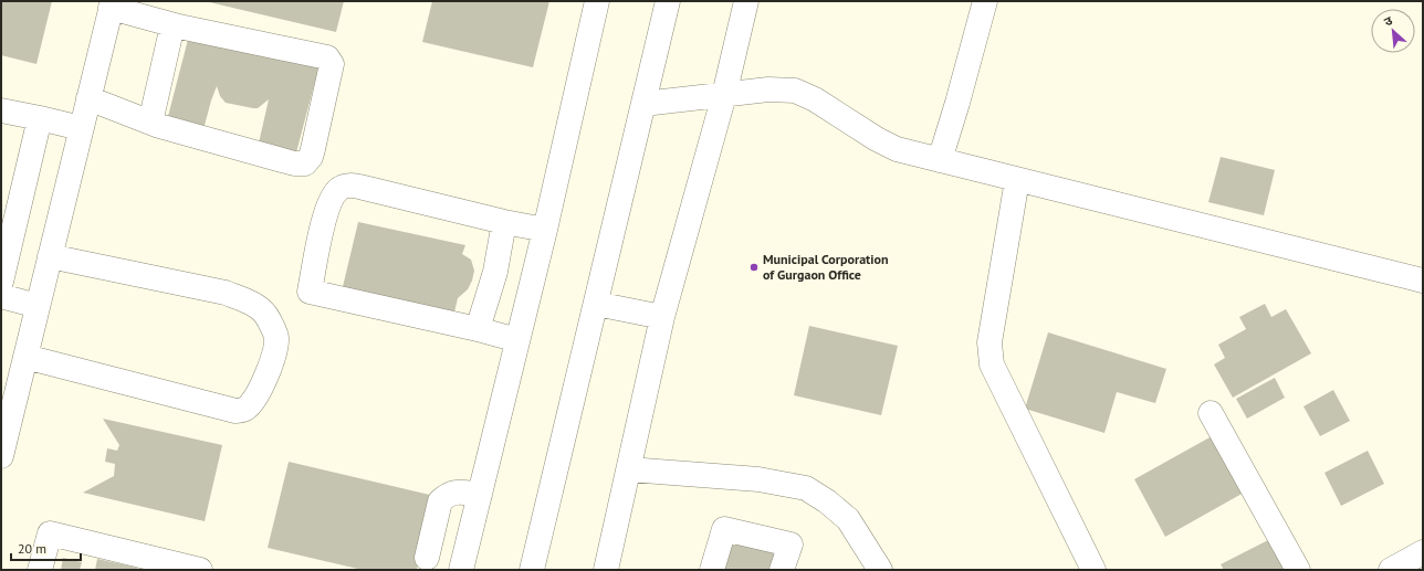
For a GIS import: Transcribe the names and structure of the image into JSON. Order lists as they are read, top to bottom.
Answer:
{
  "places": ["Municipal Corporation of Gurgaon Office"],
  "scale_bar": "20 m",
  "north": "top left"
}
